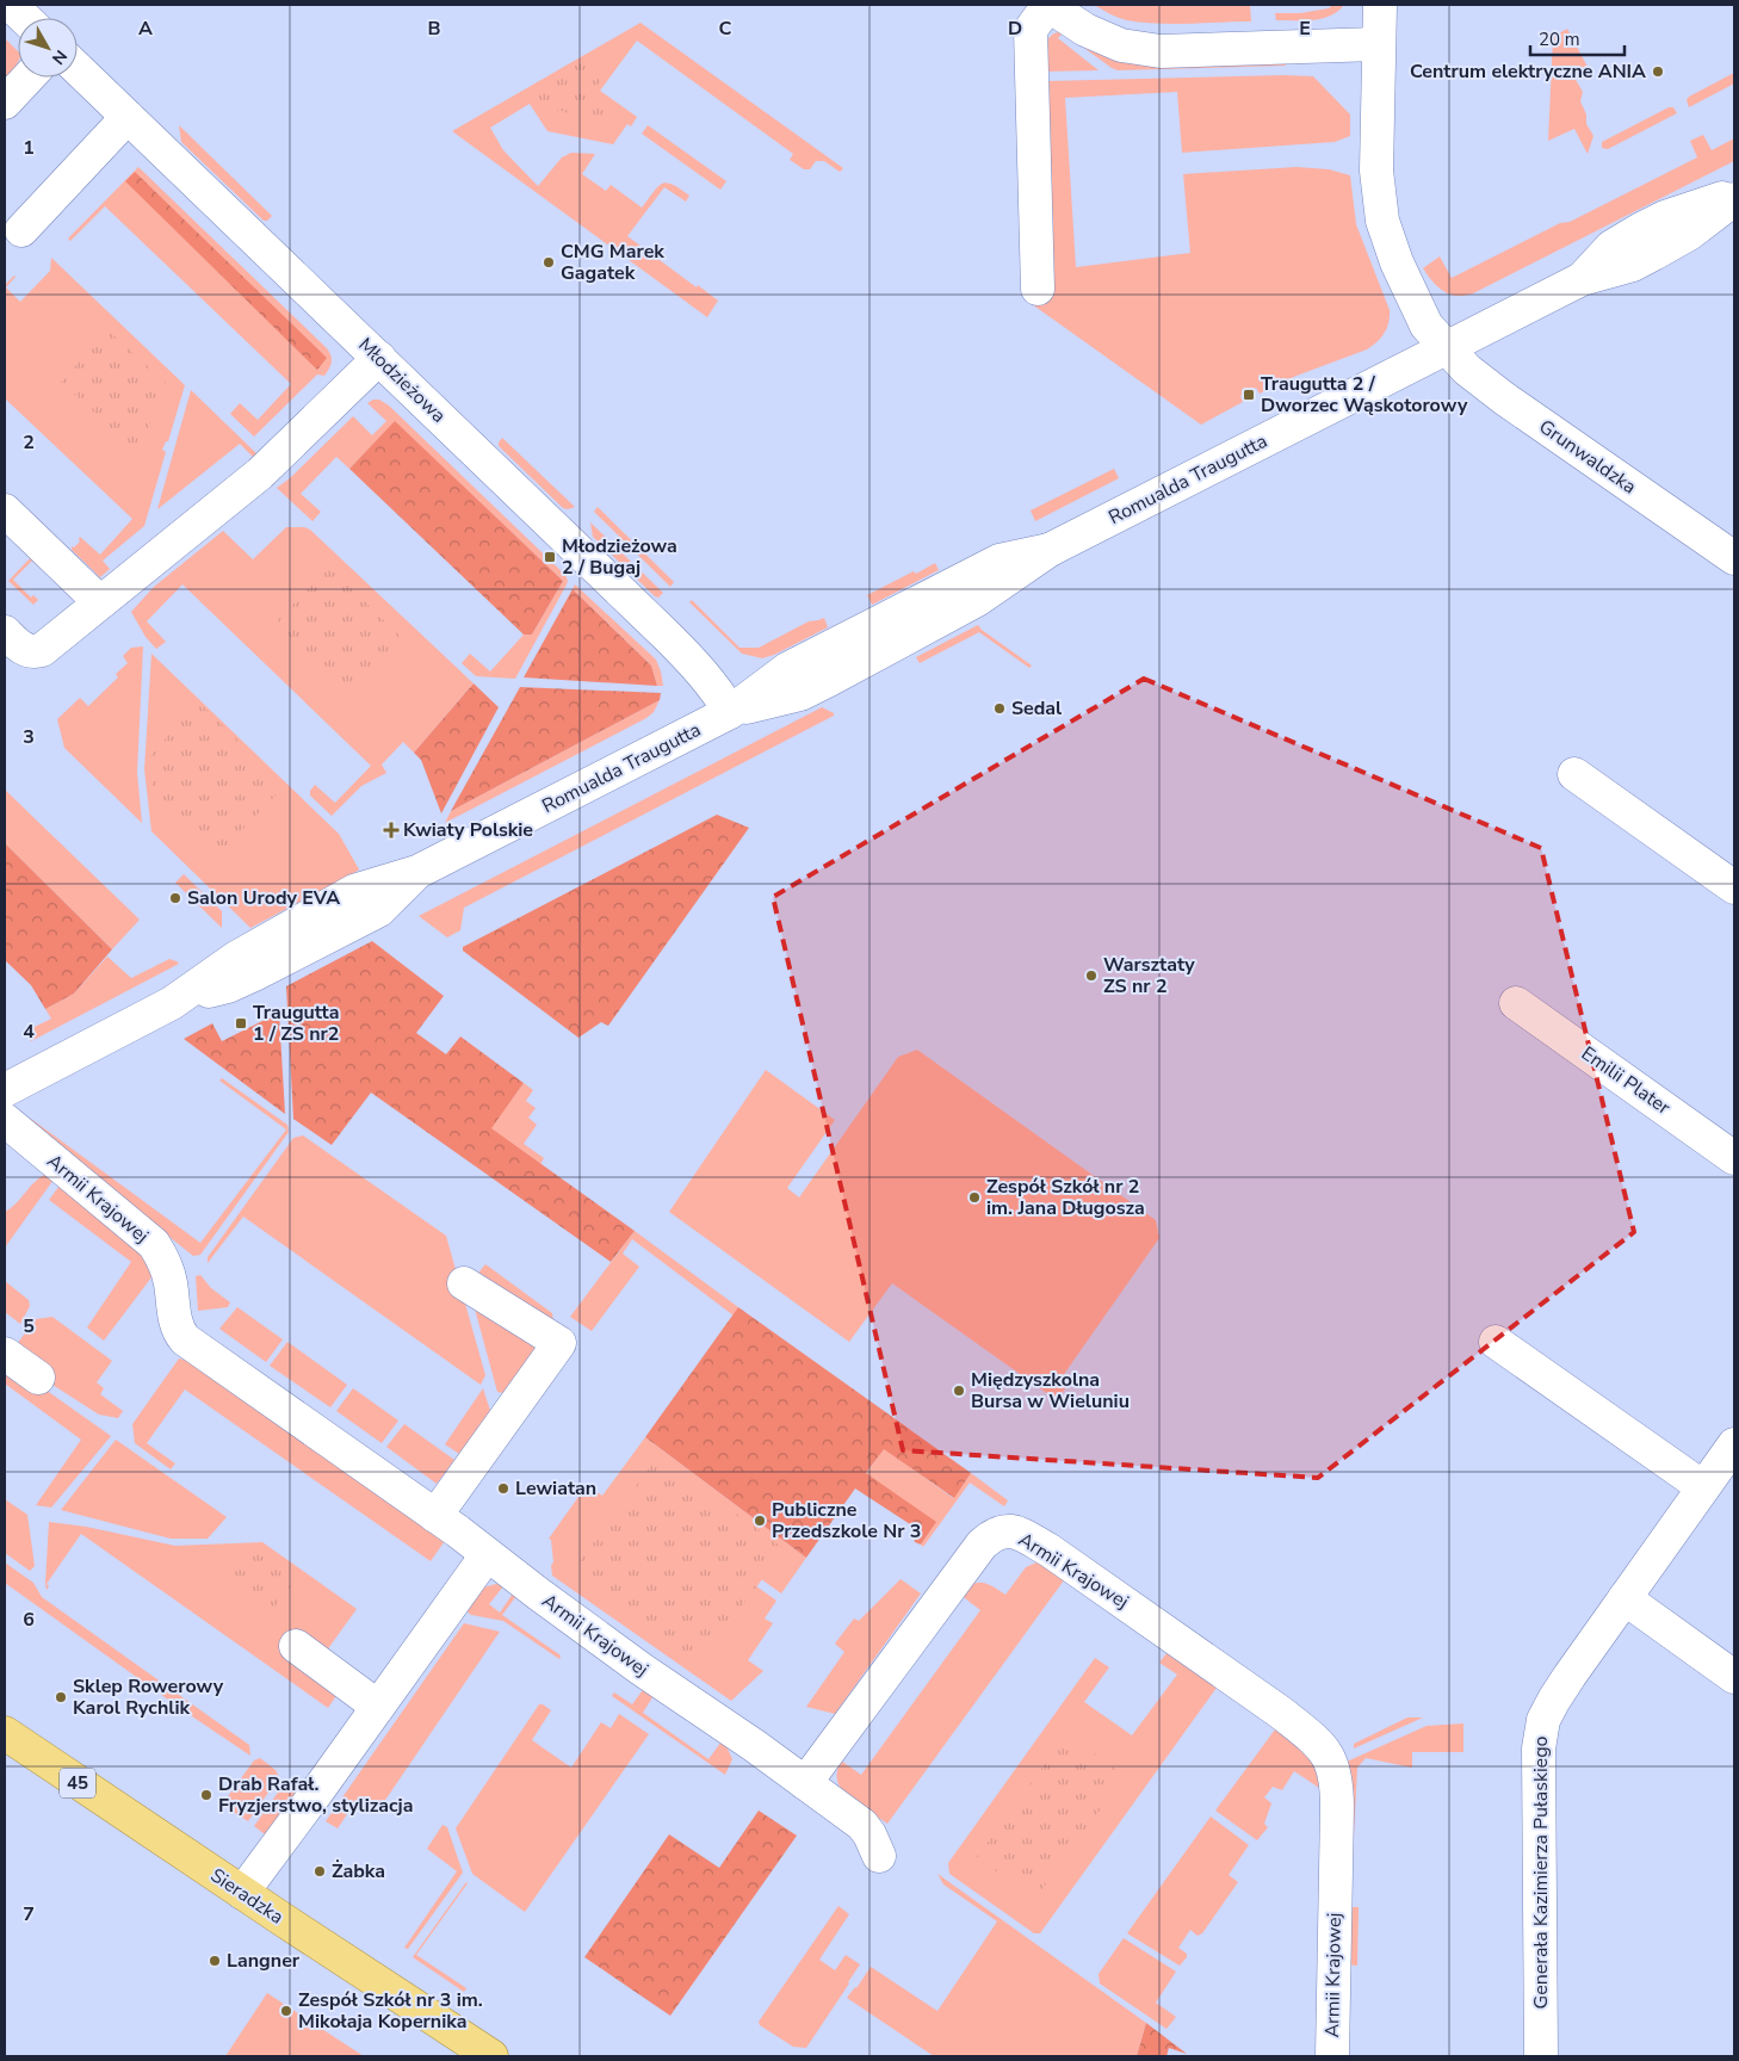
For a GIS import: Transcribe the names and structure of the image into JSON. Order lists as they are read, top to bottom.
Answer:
{
  "streets": {
    "main road": ["45", "Sieradzka"],
    "street": [
      "Młodzieżowa",
      "Grunwaldzka",
      "Romualda Traugutta",
      "Emilii Plater",
      "Armii Krajowej",
      "Generała Kazimierza Pułaskiego"
    ]
  },
  "crossings": [
    ["Młodzieżowa", "Romualda Traugutta"],
    ["Grunwaldzka", "Romualda Traugutta"]
  ],
  "places": {
    "other": [
      "Centrum elektryczne ANIA",
      "CMG Marek Gagatek",
      "Sedal",
      "Salon Urody EVA",
      "Warsztaty ZS nr 2",
      "Zespół Szkół nr 2 im. Jana Długosza",
      "Międzyszkolna Bursa w Wieluniu",
      "Lewiatan",
      "Publiczne Przedszkole Nr 3",
      "Sklep Rowerowy Karol Rychlik",
      "Drab Rafał. Fryzjerstwo, stylizacja",
      "Żabka",
      "Langner",
      "Zespół Szkół nr 3 im. Mikołaja Kopernika"
    ],
    "transit": ["Traugutta 2 / Dworzec Wąskotorowy", "Młodzieżowa 2 / Bugaj", "Traugutta 1 / ZS nr2"],
    "health": ["Kwiaty Polskie"]
  },
  "scale_bar": "20 m",
  "north": "bottom right",
  "grid": {
    "columns": [
      "A",
      "B",
      "C",
      "D",
      "E"
    ],
    "rows": [
      "1",
      "2",
      "3",
      "4",
      "5",
      "6",
      "7"
    ]
  }
}
